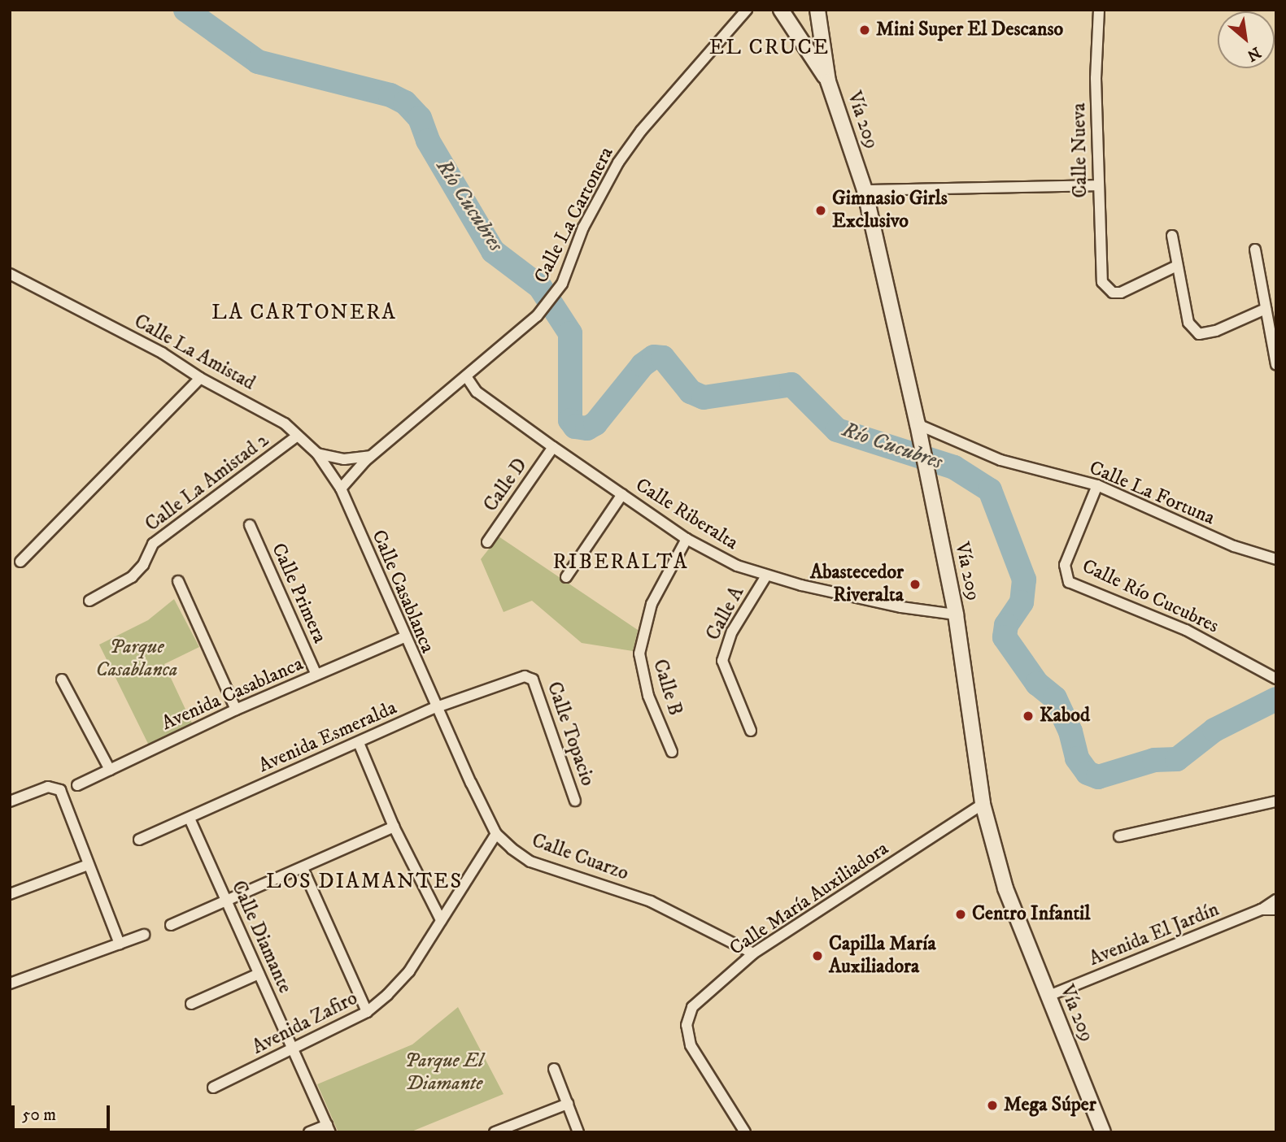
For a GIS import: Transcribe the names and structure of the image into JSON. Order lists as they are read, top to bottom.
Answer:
{
  "streets": {
    "main road": ["Vía 209"],
    "street": [
      "Calle Nueva",
      "Calle La Cartonera",
      "Calle La Amistad",
      "Calle La Amistad 2",
      "Calle D",
      "Calle La Fortuna",
      "Calle Riberalta",
      "Calle Casablanca",
      "Calle Primera",
      "Calle Río Cucubres",
      "Calle A",
      "Calle B",
      "Avenida Casablanca",
      "Calle Topacio",
      "Avenida Esmeralda",
      "Calle Cuarzo",
      "Calle María Auxiliadora",
      "Avenida El Jardín",
      "Calle Diamante",
      "Avenida Zafiro"
    ]
  },
  "crossings": [
    ["Vía 209", "Calle La Fortuna"],
    ["Vía 209", "Calle Riberalta"],
    ["Vía 209", "Calle María Auxiliadora"],
    ["Vía 209", "Avenida El Jardín"],
    ["Calle La Cartonera", "Calle La Amistad"],
    ["Calle La Cartonera", "Calle Riberalta"],
    ["Calle La Cartonera", "Calle Casablanca"],
    ["Calle La Amistad", "Calle La Amistad 2"],
    ["Calle La Amistad", "Calle Casablanca"],
    ["Calle D", "Calle Riberalta"],
    ["Calle La Fortuna", "Calle Río Cucubres"],
    ["Calle Riberalta", "Calle A"],
    ["Calle Riberalta", "Calle B"],
    ["Calle Casablanca", "Avenida Casablanca"],
    ["Calle Casablanca", "Avenida Esmeralda"],
    ["Calle Casablanca", "Calle Cuarzo"],
    ["Calle Primera", "Avenida Casablanca"],
    ["Calle Topacio", "Avenida Esmeralda"],
    ["Avenida Esmeralda", "Calle Cuarzo"],
    ["Avenida Esmeralda", "Calle Diamante"],
    ["Calle Cuarzo", "Calle María Auxiliadora"],
    ["Calle Cuarzo", "Avenida Zafiro"],
    ["Calle Diamante", "Avenida Zafiro"]
  ],
  "districts": [
    "EL CRUCE",
    "LA CARTONERA",
    "RIBERALTA",
    "LOS DIAMANTES"
  ],
  "water": ["Río Cucubres"],
  "parks": ["Parque Casablanca", "Parque El Diamante"],
  "places": [
    "Mini Super El Descanso",
    "Gimnasio Girls Exclusivo",
    "Abastecedor Riveralta",
    "Kabod",
    "Centro Infantil",
    "Capilla María Auxiliadora",
    "Mega Súper"
  ],
  "scale_bar": "50 m",
  "north": "bottom right"
}
